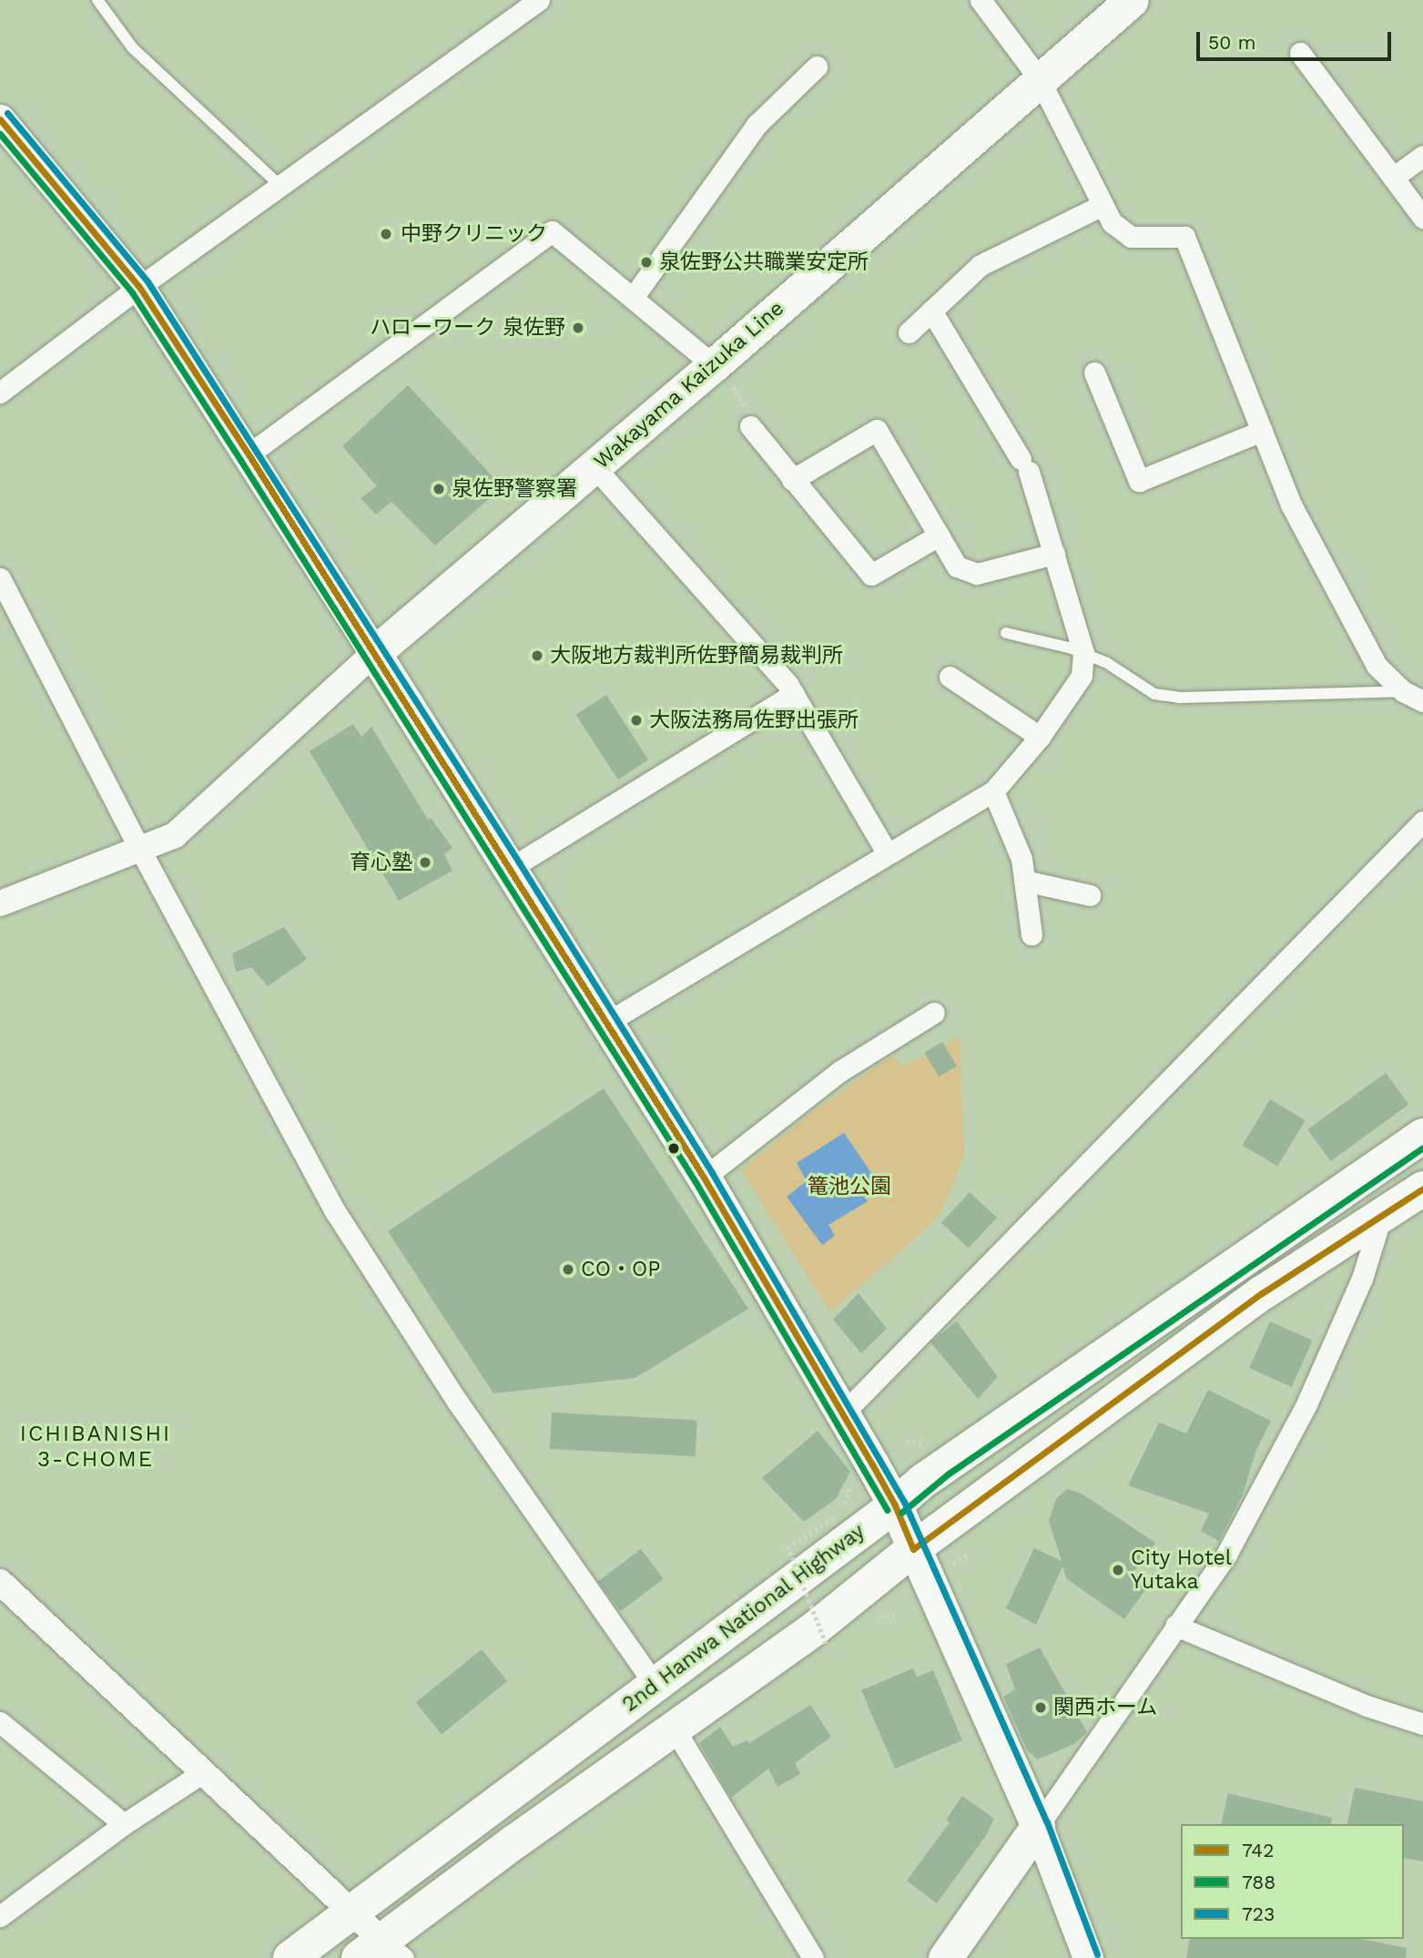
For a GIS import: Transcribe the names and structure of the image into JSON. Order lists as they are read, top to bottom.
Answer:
{
  "streets": {
    "highway": ["2nd Hanwa National Highway"],
    "main road": ["Wakayama Kaizuka Line"]
  },
  "districts": ["ICHIBANISHI 3-CHOME"],
  "parks": ["篭池公園"],
  "places": [
    "中野クリニック",
    "泉佐野公共職業安定所",
    "ハローワーク 泉佐野",
    "泉佐野警察署",
    "大阪地方裁判所佐野簡易裁判所",
    "大阪法務局佐野出張所",
    "育心塾",
    "CO・OP",
    "City Hotel Yutaka",
    "関西ホーム"
  ],
  "lines": ["transit line 723", "transit line 742", "transit line 788"],
  "legend": ["742", "788", "723"],
  "scale_bar": "50 m"
}
